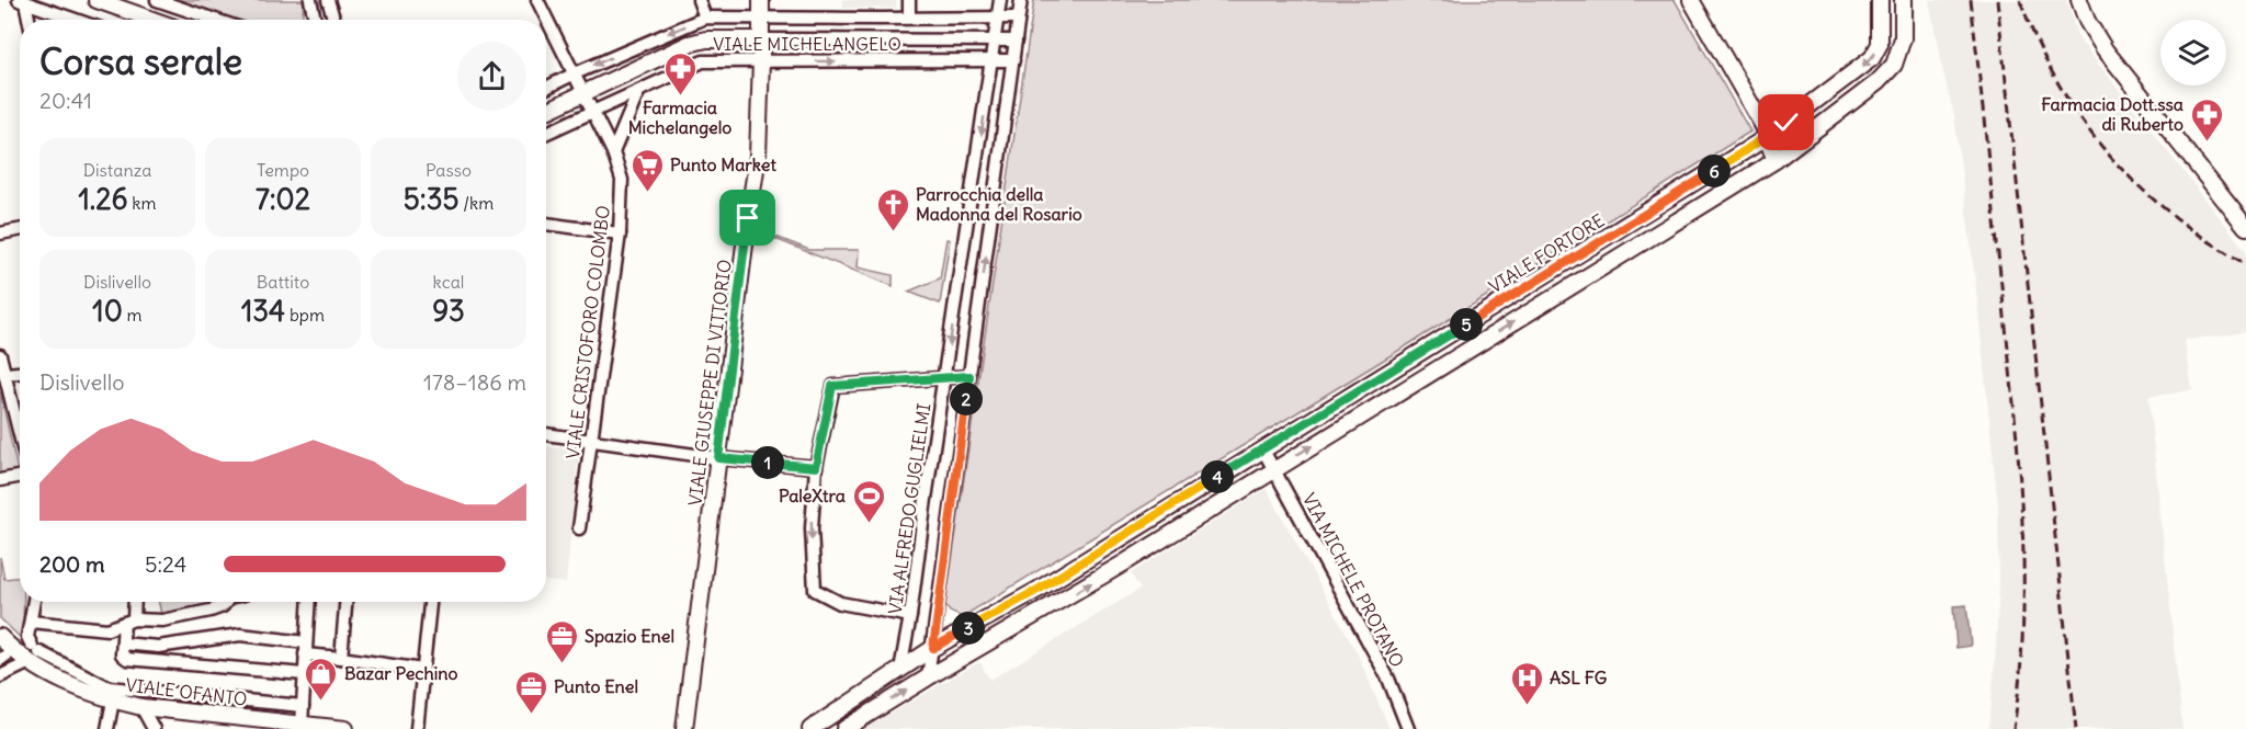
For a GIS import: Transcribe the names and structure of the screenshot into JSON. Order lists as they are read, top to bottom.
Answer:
{
  "streets": {
    "main road": [
      "VIALE MICHELANGELO",
      "VIALE FORTORE",
      "VIALE GIUSEPPE DI VITTORIO",
      "VIALE OFANTO"
    ],
    "street": ["VIALE CRISTOFORO COLOMBO", "VIA ALFREDO GUGLIELMI", "VIA MICHELE PROTANO"]
  },
  "crossings": [
    ["VIALE MICHELANGELO", "VIALE CRISTOFORO COLOMBO"],
    ["VIALE MICHELANGELO", "VIALE GIUSEPPE DI VITTORIO"],
    ["VIALE MICHELANGELO", "VIA ALFREDO GUGLIELMI"],
    ["VIALE FORTORE", "VIA ALFREDO GUGLIELMI"],
    ["VIALE FORTORE", "VIA MICHELE PROTANO"]
  ],
  "places": {
    "pharmacy": ["Farmacia Michelangelo", "Farmacia Dott.ssa di Ruberto"],
    "supermarket": ["Punto Market"],
    "church": ["Parrocchia della Madonna del Rosario"],
    "sports": ["PaleXtra"],
    "office": ["Spazio Enel", "Punto Enel"],
    "shop": ["Bazar Pechino"],
    "hospital": ["ASL FG"]
  },
  "page": {
    "heading": ["Corsa serale", "20:41"],
    "stats": [
      ["Distanza", "1.26 km"],
      ["Tempo", "7:02"],
      ["Passo", "5:35 /km"],
      ["Dislivello", "10 m"],
      ["Battito", "134 bpm"],
      ["kcal", "93"]
    ],
    "pins": [
      "6",
      "5",
      "2",
      "1",
      "4",
      "3"
    ],
    "chart": ["Dislivello", "178–186 m"],
    "list": [
      {
        "name": "200 m",
        "note": "5:24"
      }
    ]
  }
}
